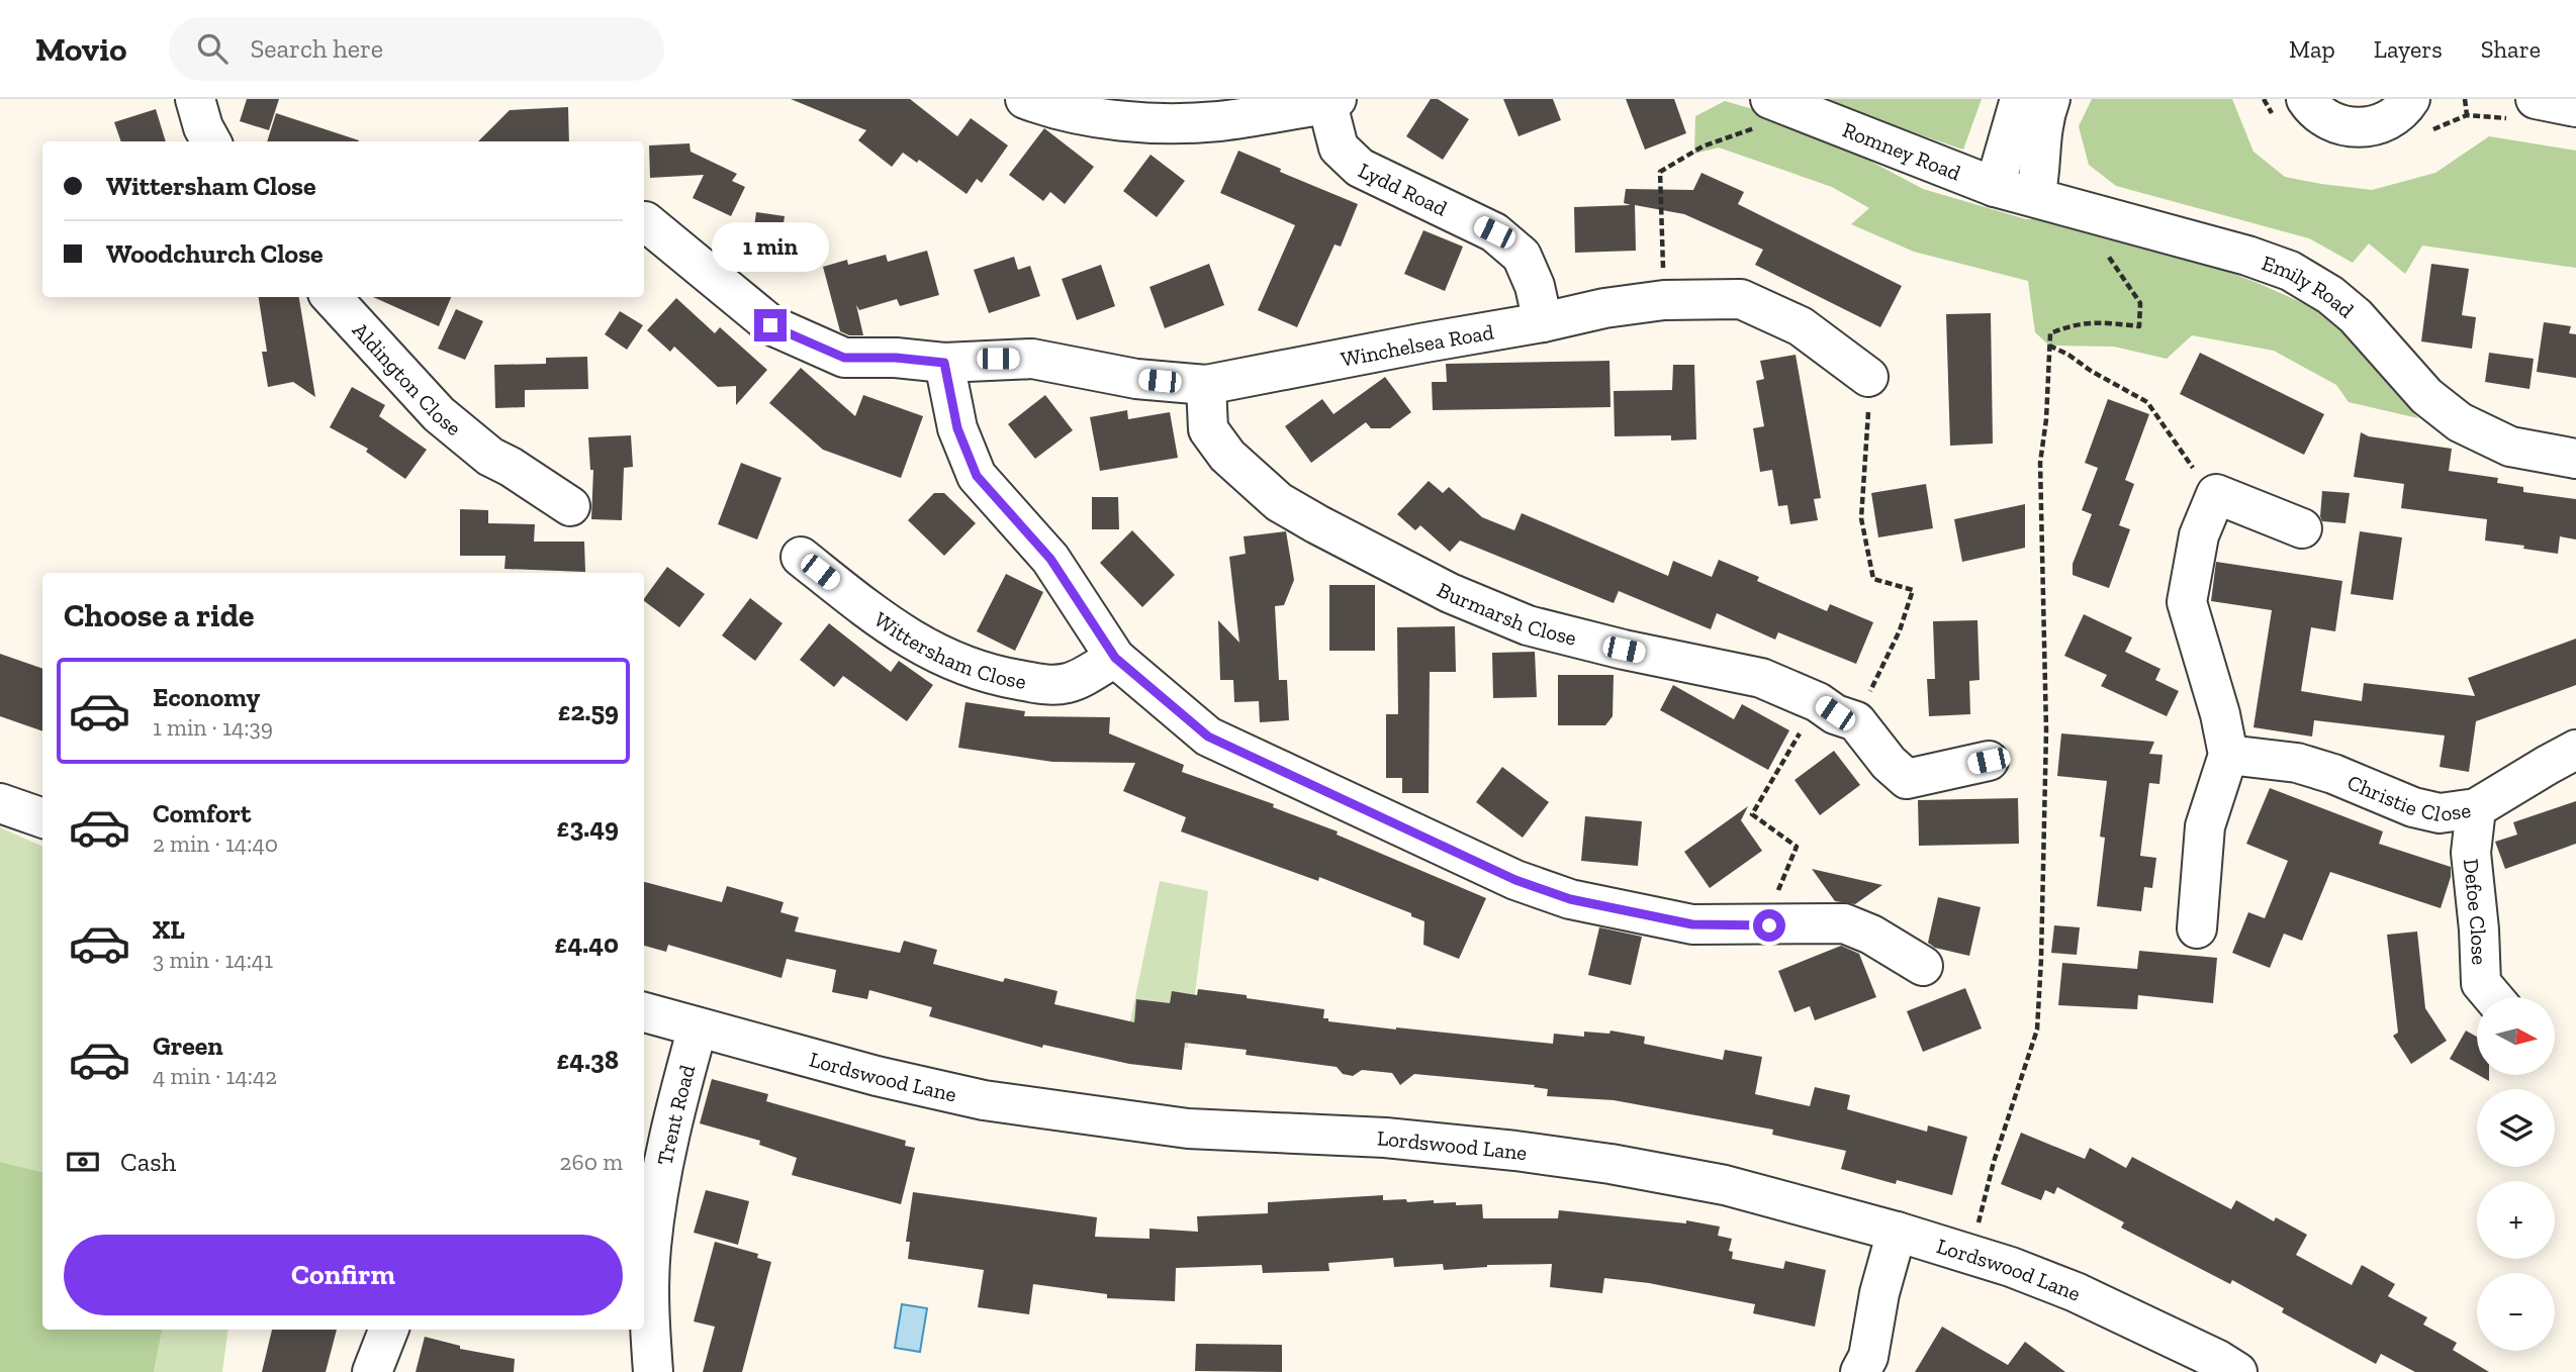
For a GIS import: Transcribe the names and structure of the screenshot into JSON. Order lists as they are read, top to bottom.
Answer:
{
  "streets": {
    "street": [
      "Romney Road",
      "Lydd Road",
      "Emily Road",
      "Winchelsea Road",
      "Aldington Close",
      "Burmarsh Close",
      "Wittersham Close",
      "Christie Close",
      "Defoe Close",
      "Lordswood Lane",
      "Trent Road"
    ]
  },
  "crossings": [
    ["Romney Road", "Emily Road"],
    ["Lydd Road", "Winchelsea Road"],
    ["Winchelsea Road", "Burmarsh Close"],
    ["Christie Close", "Defoe Close"],
    ["Lordswood Lane", "Trent Road"]
  ],
  "north": "right",
  "page": {
    "header": "Movio",
    "search": "Search here",
    "nav": ["Map", "Layers", "Share"],
    "banner": ["Wittersham Close", "Woodchurch Close"],
    "bubble": "1 min",
    "heading": "Choose a ride",
    "list": [
      {
        "name": "Economy",
        "note": "1 min · 14:39",
        "value": "£2.59"
      },
      {
        "name": "Comfort",
        "note": "2 min · 14:40",
        "value": "£3.49"
      },
      {
        "name": "XL",
        "note": "3 min · 14:41",
        "value": "£4.40"
      },
      {
        "name": "Green",
        "note": "4 min · 14:42",
        "value": "£4.38"
      }
    ],
    "map_buttons": ["+", "−"],
    "pay": ["Cash", "260 m"],
    "buttons": "Confirm"
  }
}
